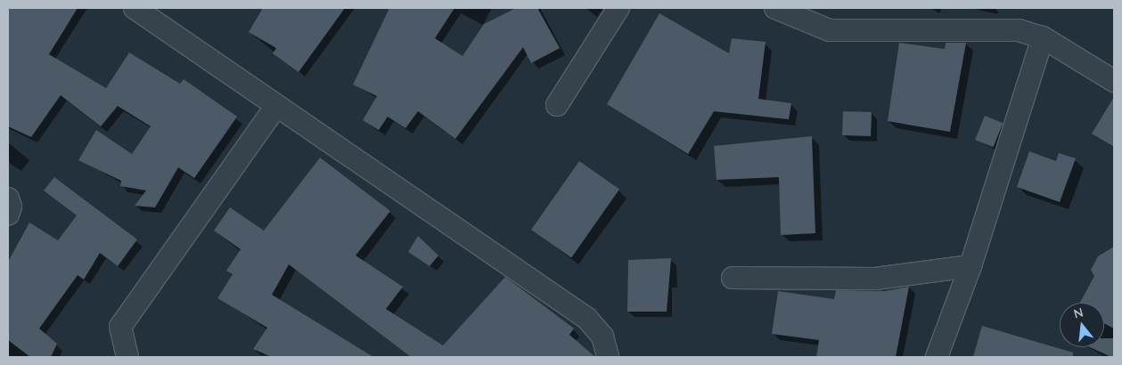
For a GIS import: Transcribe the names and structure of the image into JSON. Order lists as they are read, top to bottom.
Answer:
{
  "north": "top"
}
